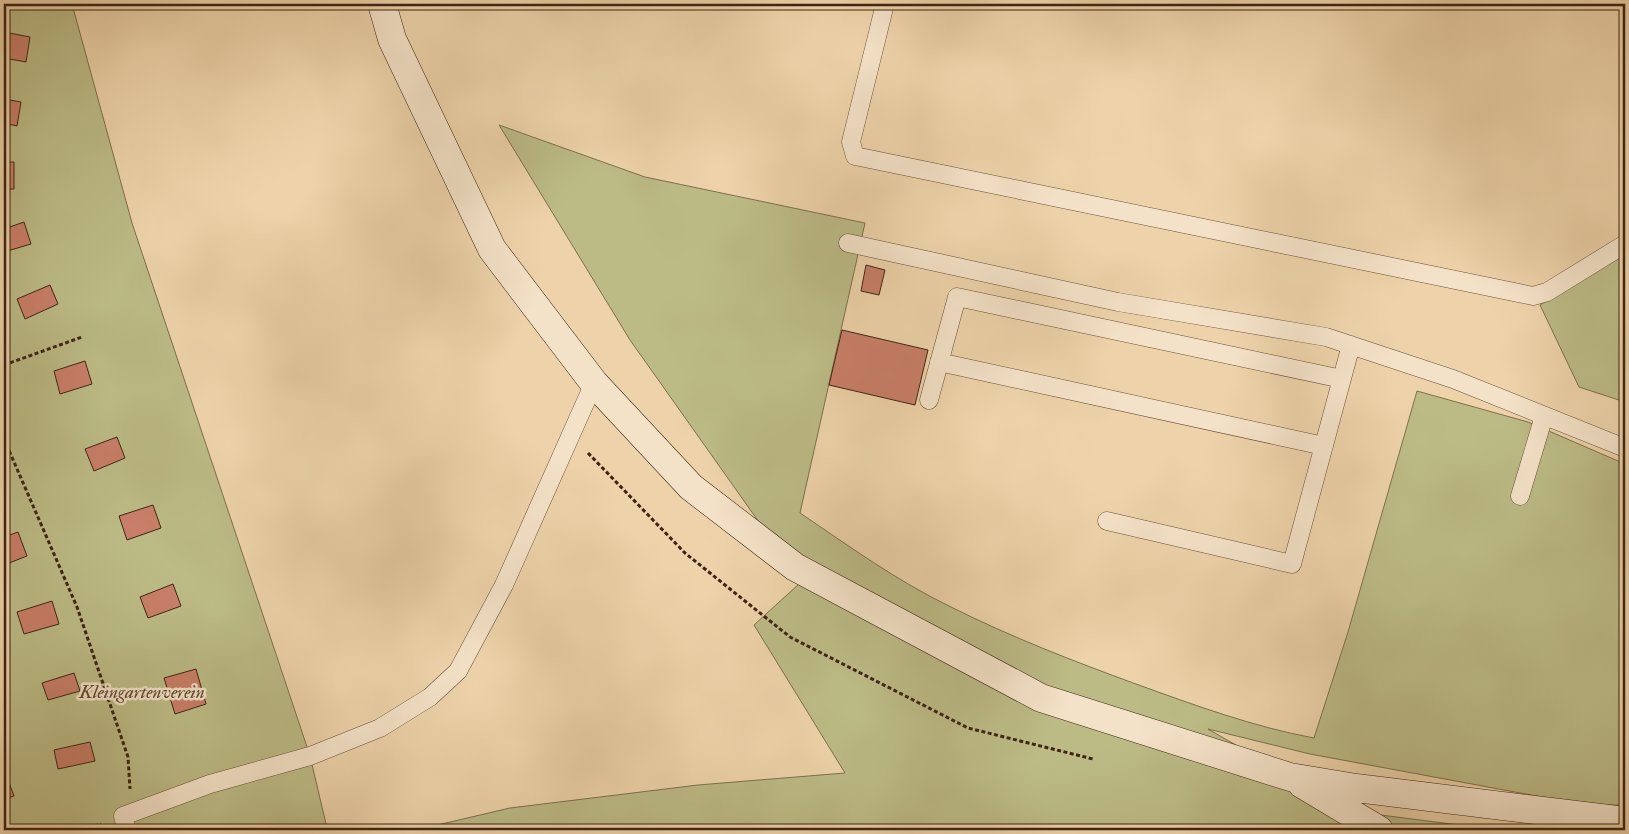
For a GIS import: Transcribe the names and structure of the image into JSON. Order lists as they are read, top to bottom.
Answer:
{
  "parks": ["Kleingartenverein"]
}
